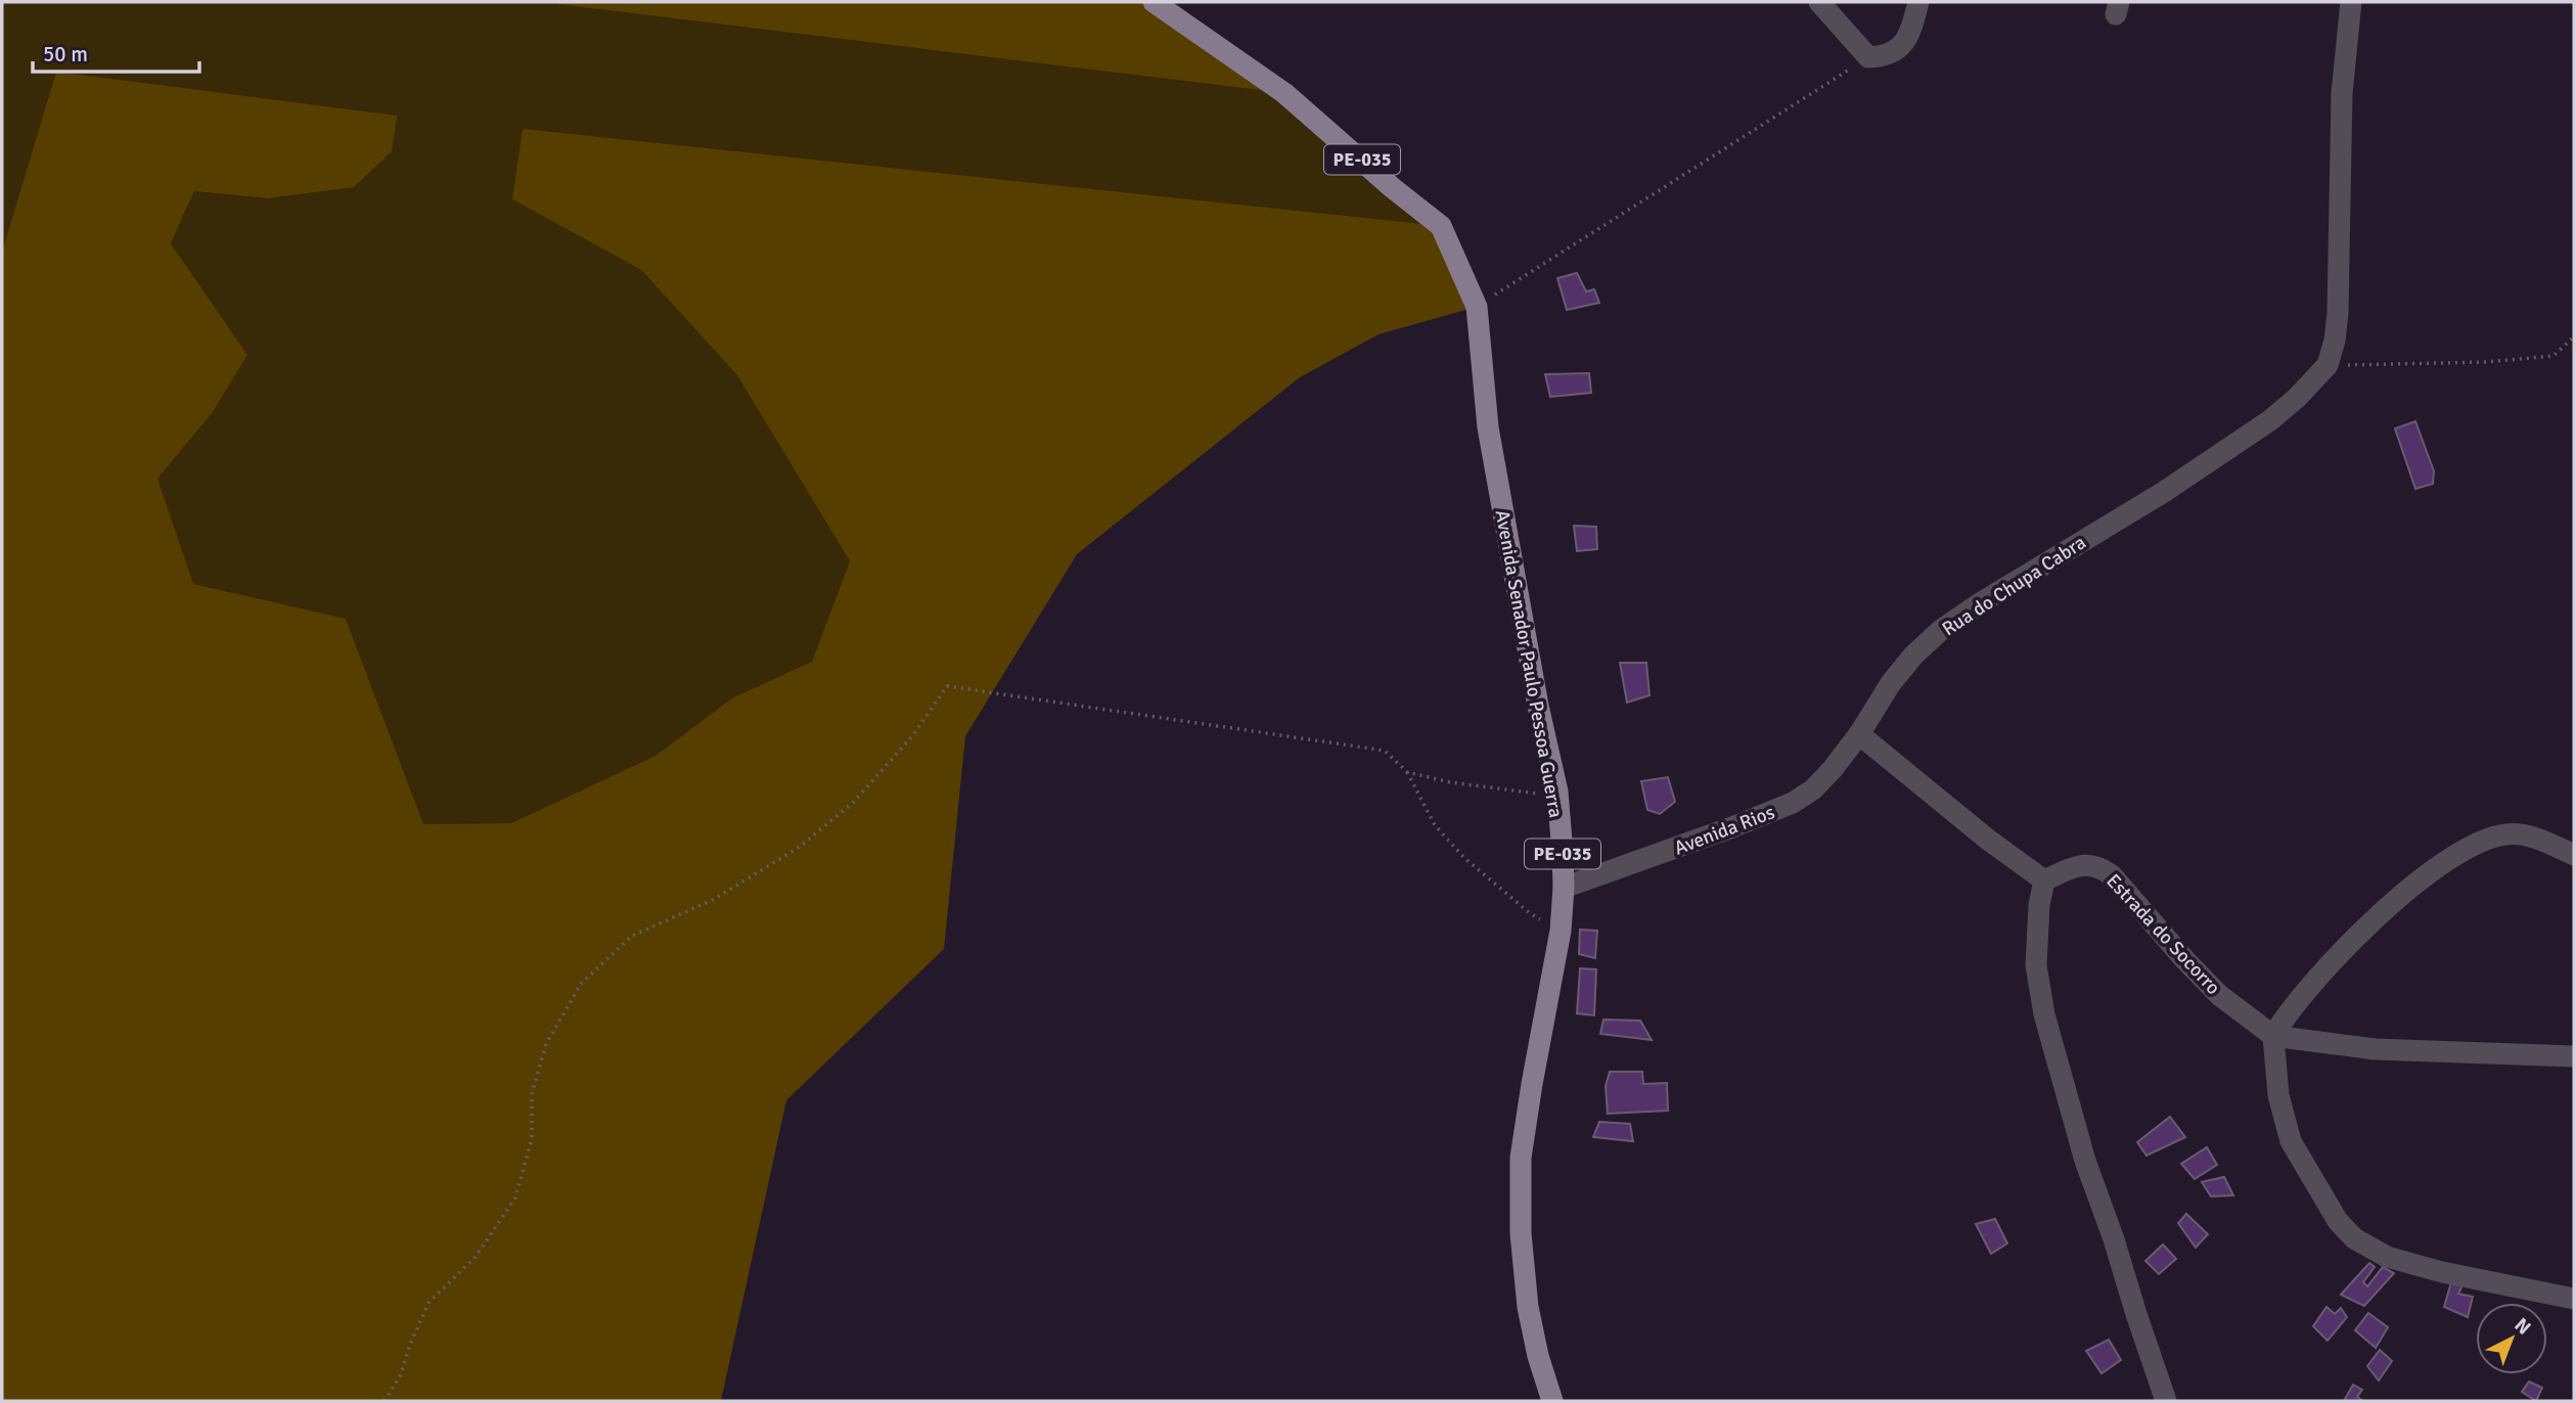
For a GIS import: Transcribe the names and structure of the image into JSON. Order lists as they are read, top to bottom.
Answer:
{
  "streets": {
    "main road": ["PE-035", "Avenida Senador Paulo Pessoa Guerra"],
    "street": ["Rua do Chupa Cabra", "Avenida Rios", "Estrada do Socorro"]
  },
  "crossings": [
    ["PE-035", "Avenida Senador Paulo Pessoa Guerra"],
    ["Rua do Chupa Cabra", "Avenida Rios"],
    ["Avenida Senador Paulo Pessoa Guerra", "Avenida Rios"]
  ],
  "scale_bar": "50 m",
  "north": "top right"
}
